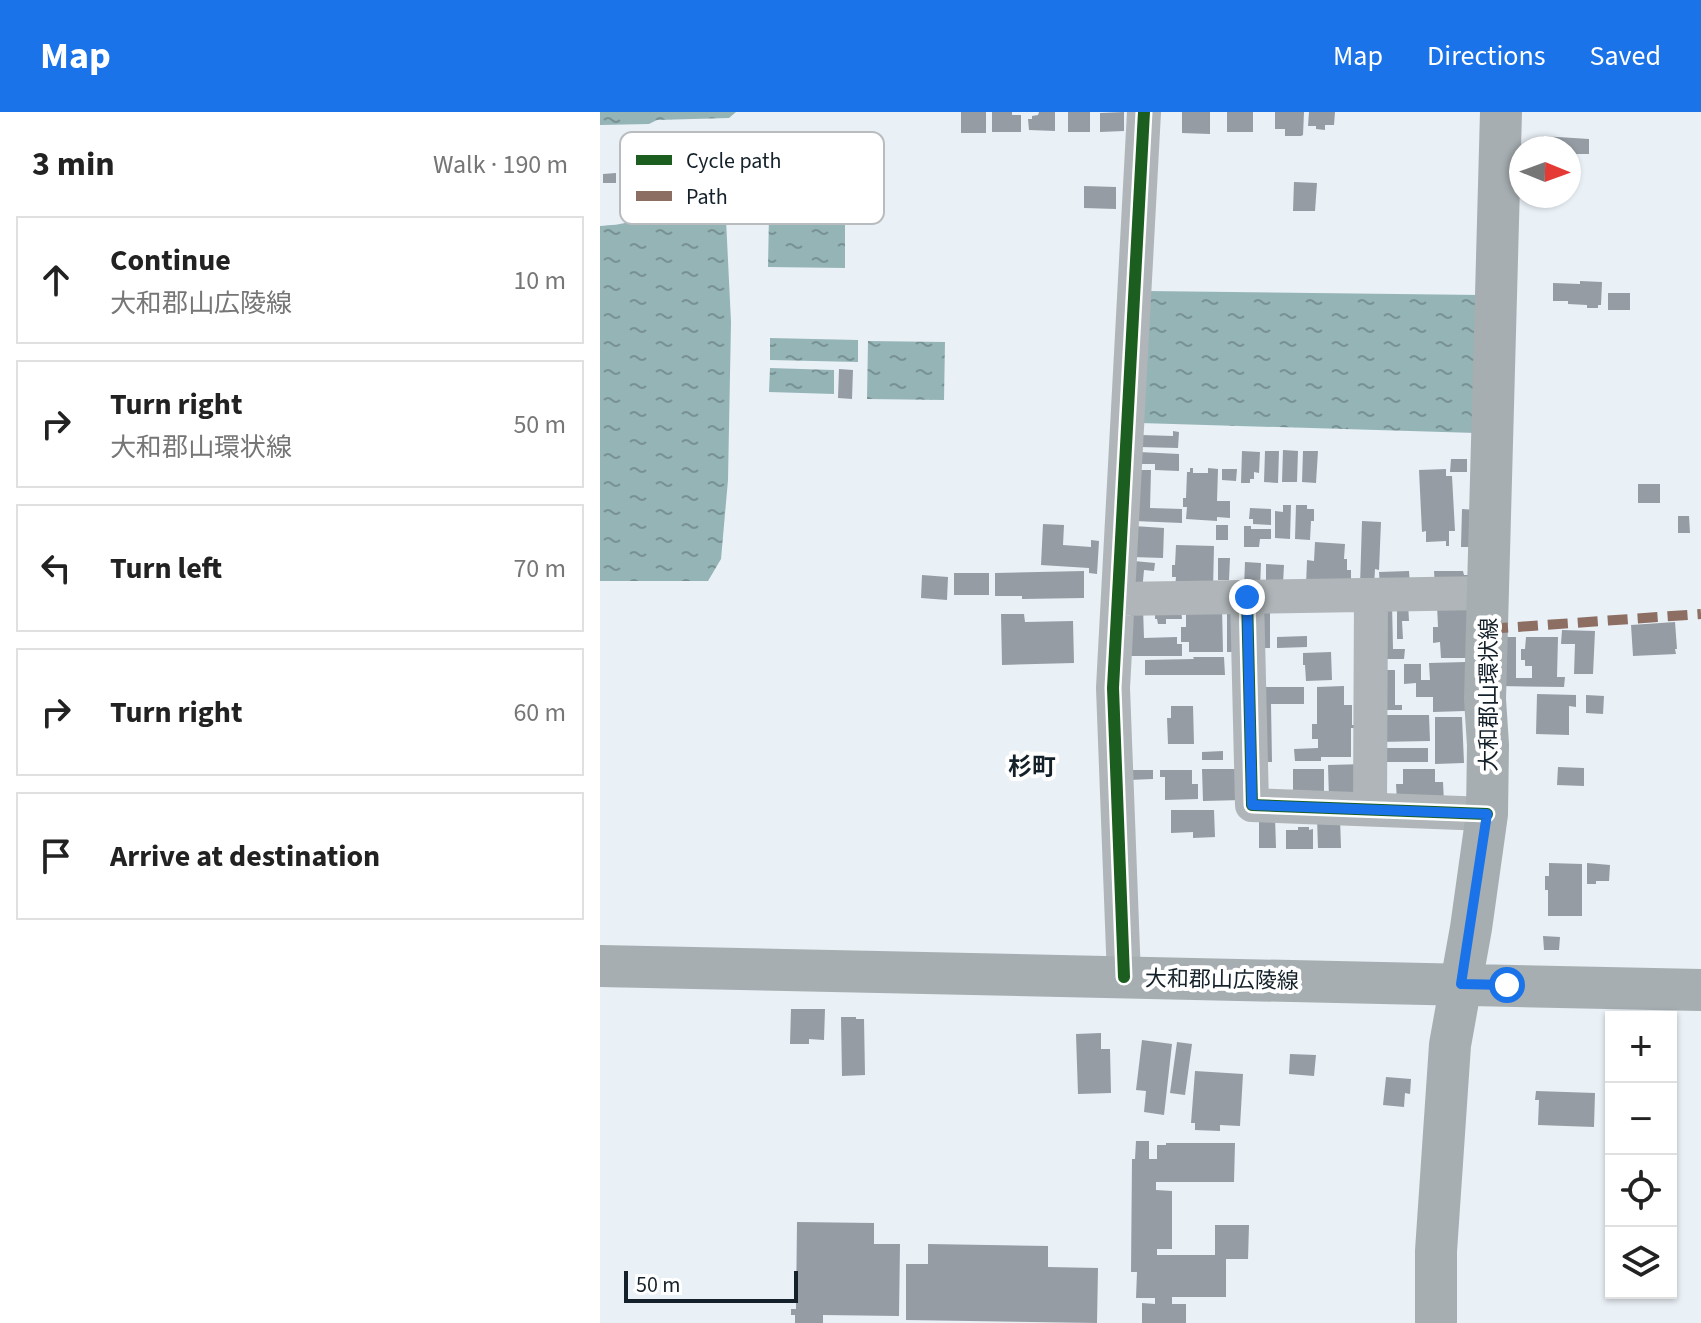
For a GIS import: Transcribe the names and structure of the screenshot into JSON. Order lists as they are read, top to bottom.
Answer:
{
  "streets": {
    "main road": ["大和郡山環状線", "大和郡山広陵線"]
  },
  "crossings": [
    ["大和郡山環状線", "大和郡山広陵線"]
  ],
  "districts": ["杉町"],
  "legend": ["Cycle path", "Path"],
  "scale_bar": "50 m",
  "north": "right",
  "page": {
    "header": "Map",
    "nav": ["Map", "Directions", "Saved"],
    "heading": ["3 min", "Walk · 190 m"],
    "list": [
      ["Continue", "大和郡山広陵線", "10 m"],
      ["Turn right", "大和郡山環状線", "50 m"],
      ["Turn left", "70 m"],
      ["Turn right", "60 m"],
      "Arrive at destination"
    ],
    "map_buttons": ["+", "−"],
    "scale": "50 m"
  }
}
